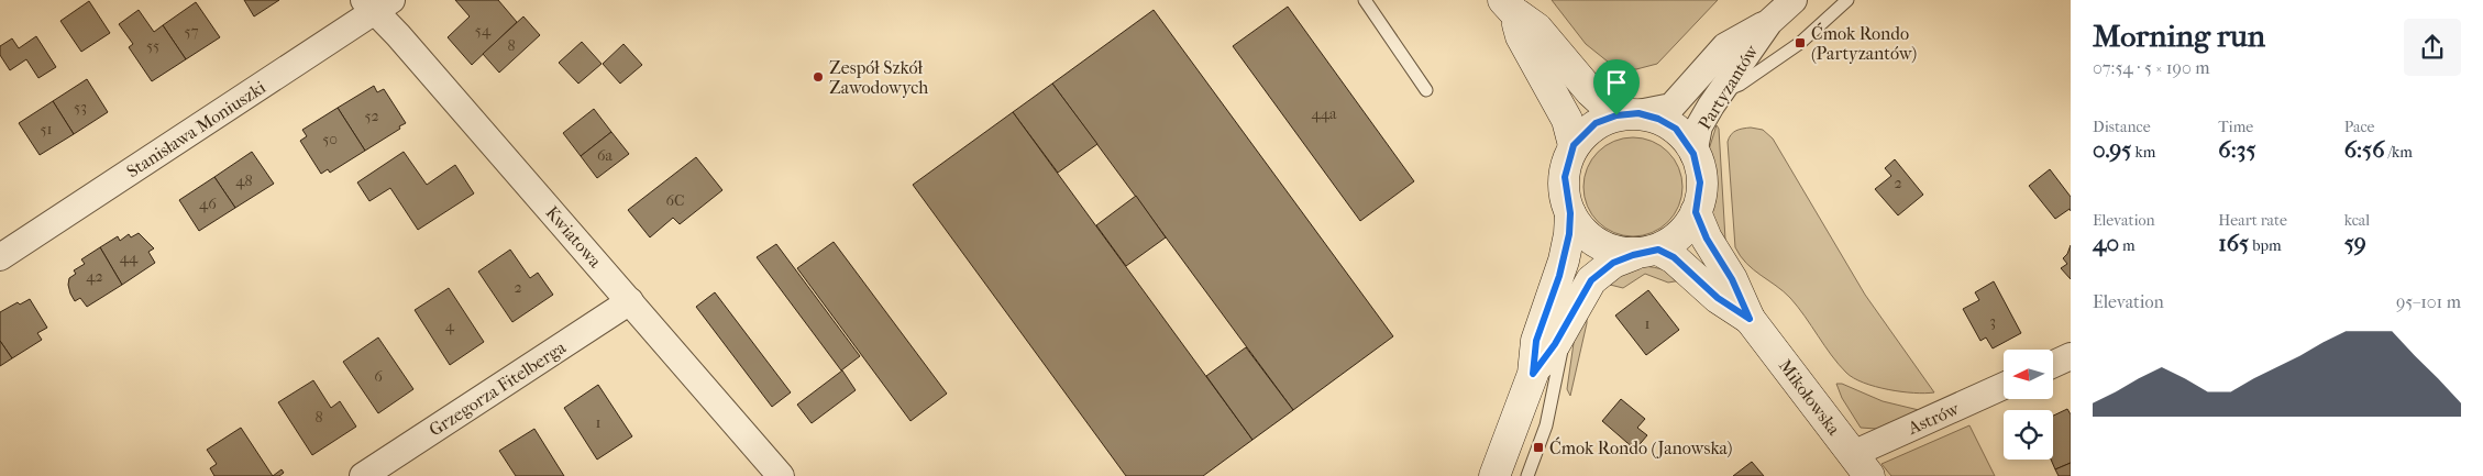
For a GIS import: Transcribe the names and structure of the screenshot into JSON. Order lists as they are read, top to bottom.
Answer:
{
  "streets": {
    "street": [
      "Partyzantów",
      "Stanisława Moniuszki",
      "Kwiatowa",
      "Grzegorza Fitelberga",
      "Mikołowska",
      "Astrów"
    ]
  },
  "crossings": [
    ["Partyzantów", "Mikołowska"],
    ["Stanisława Moniuszki", "Kwiatowa"],
    ["Kwiatowa", "Grzegorza Fitelberga"],
    ["Mikołowska", "Astrów"]
  ],
  "places": {
    "transit": ["Ćmok Rondo (Partyzantów)", "Ćmok Rondo (Janowska)"],
    "other": ["Zespół Szkół Zawodowych"]
  },
  "house_numbers": [
    "54",
    "57",
    "55",
    "8",
    "53",
    "44a",
    "52",
    "51",
    "50",
    "6a",
    "48",
    "2",
    "6C",
    "46",
    "44",
    "42",
    "2",
    "3",
    "1",
    "4",
    "6",
    "8",
    "1"
  ],
  "north": "left",
  "page": {
    "heading": ["Morning run", "07:54 · 5 × 190 m"],
    "stats": [
      ["Distance", "0.95 km"],
      ["Time", "6:35"],
      ["Pace", "6:56 /km"],
      ["Elevation", "40 m"],
      ["Heart rate", "165 bpm"],
      ["kcal", "59"]
    ],
    "chart": ["Elevation", "95–101 m"]
  }
}
